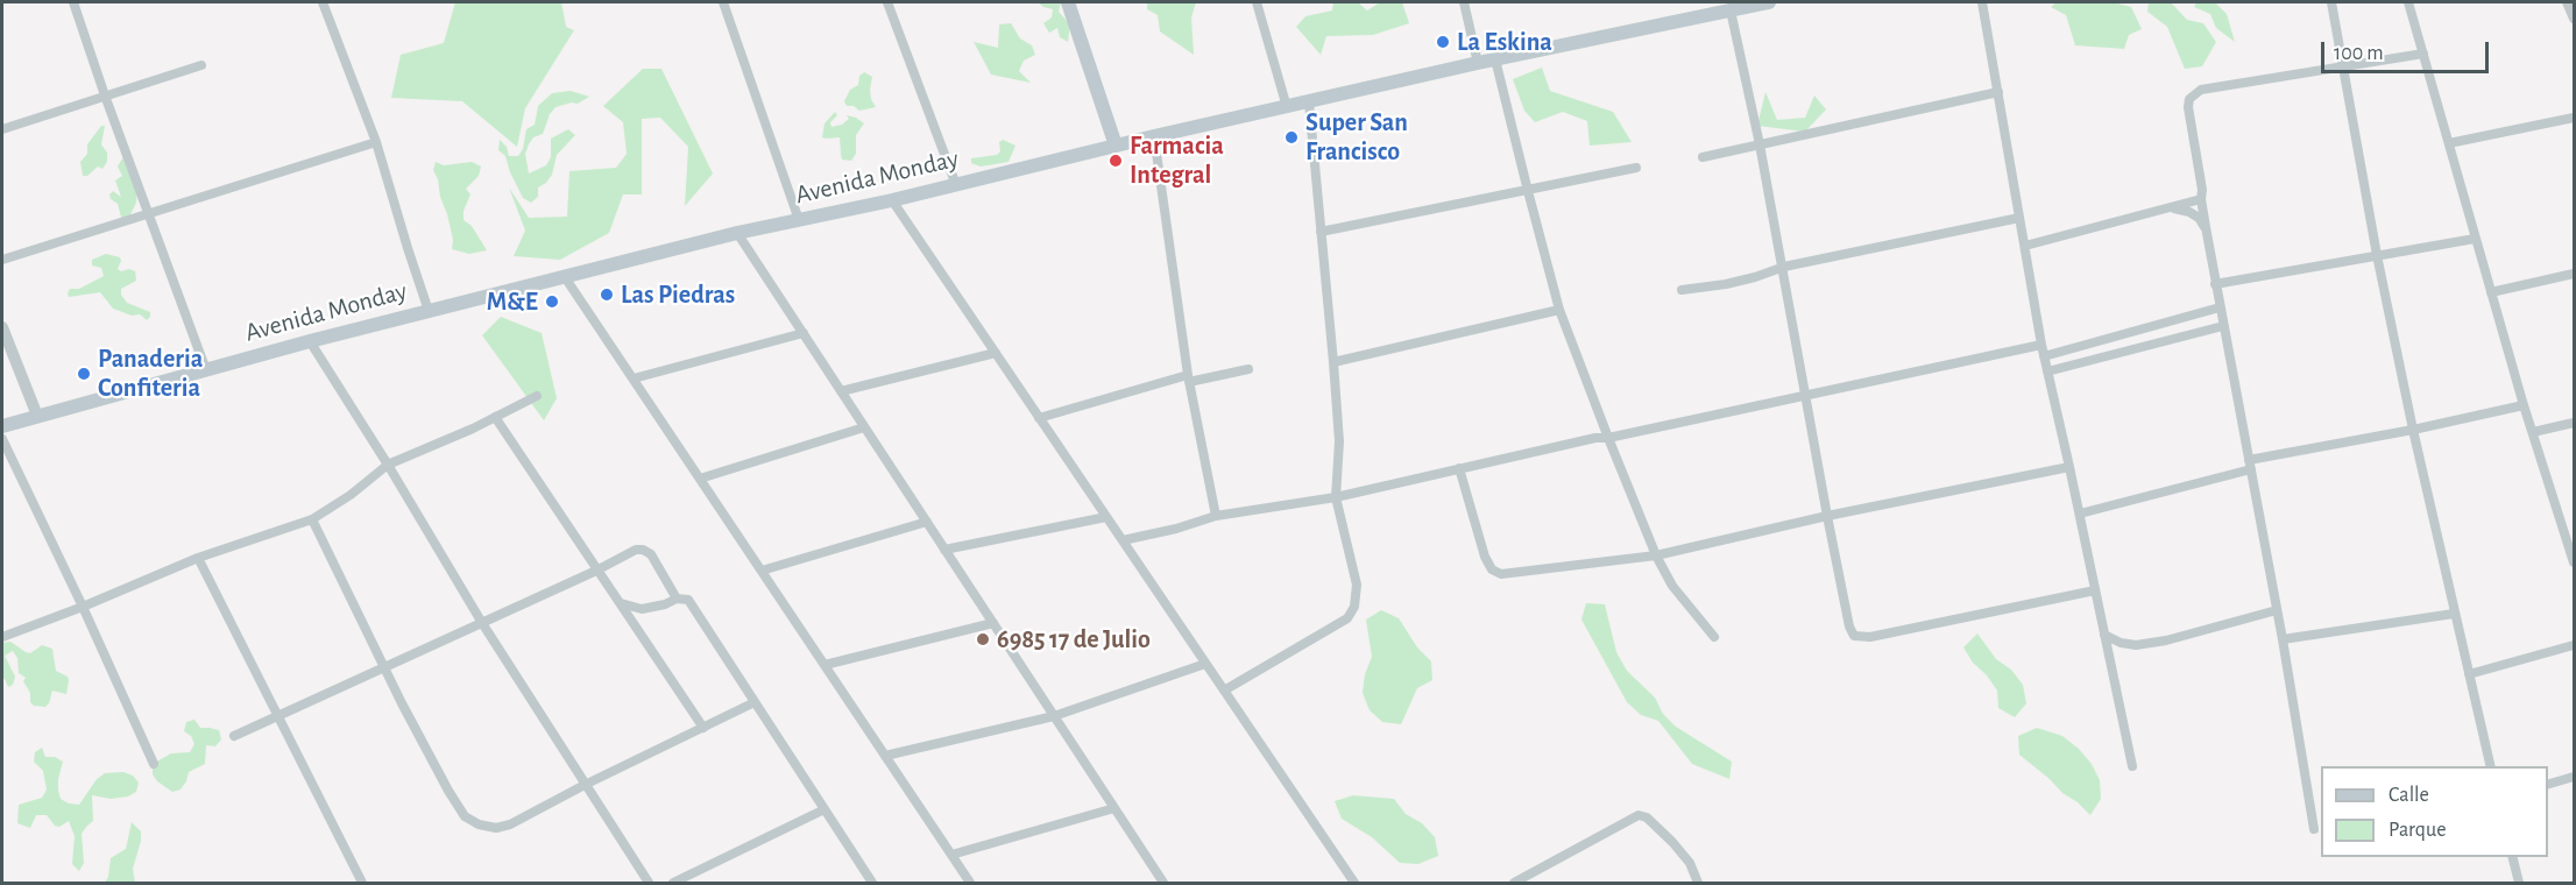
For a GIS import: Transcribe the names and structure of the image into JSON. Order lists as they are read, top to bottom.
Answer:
{
  "streets": {
    "main road": ["Avenida Monday"]
  },
  "places": [
    "La Eskina",
    "Super San Francisco",
    "Farmacia Integral",
    "Las Piedras",
    "M&E",
    "Panaderia Confiteria",
    "6985 17 de Julio"
  ],
  "legend": ["Calle", "Parque"],
  "scale_bar": "100 m"
}
